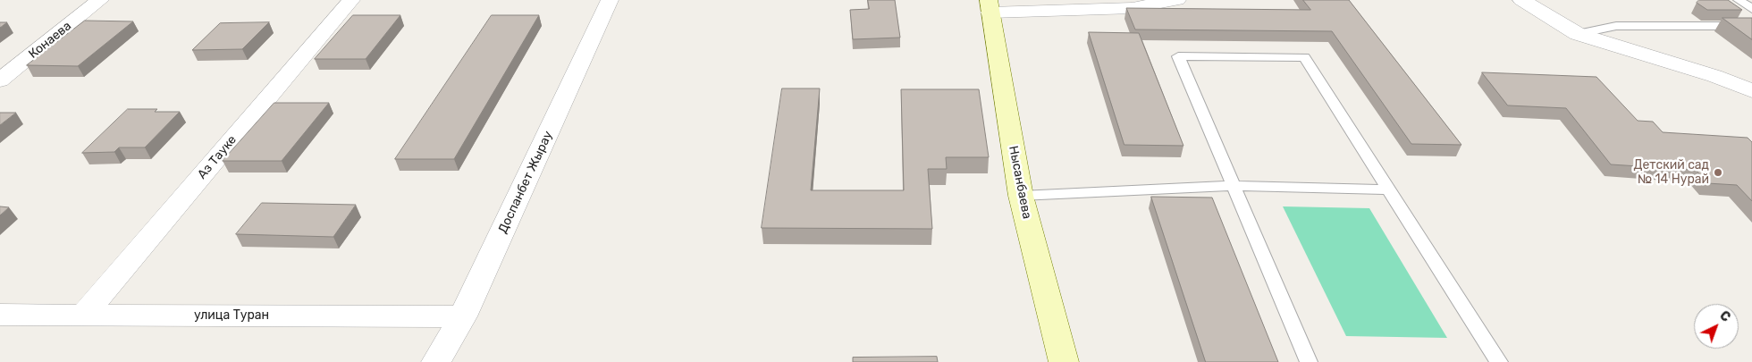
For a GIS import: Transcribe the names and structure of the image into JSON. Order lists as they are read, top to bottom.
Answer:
{
  "streets": {
    "street": [
      "Конаева",
      "Аз Тауке",
      "Доспанбет Жырау",
      "Нысанбаева",
      "улица Туран"
    ]
  },
  "crossings": [
    ["Аз Тауке", "улица Туран"],
    ["Доспанбет Жырау", "улица Туран"]
  ],
  "places": ["Детский сад № 14 Нурай"],
  "north": "top right"
}
